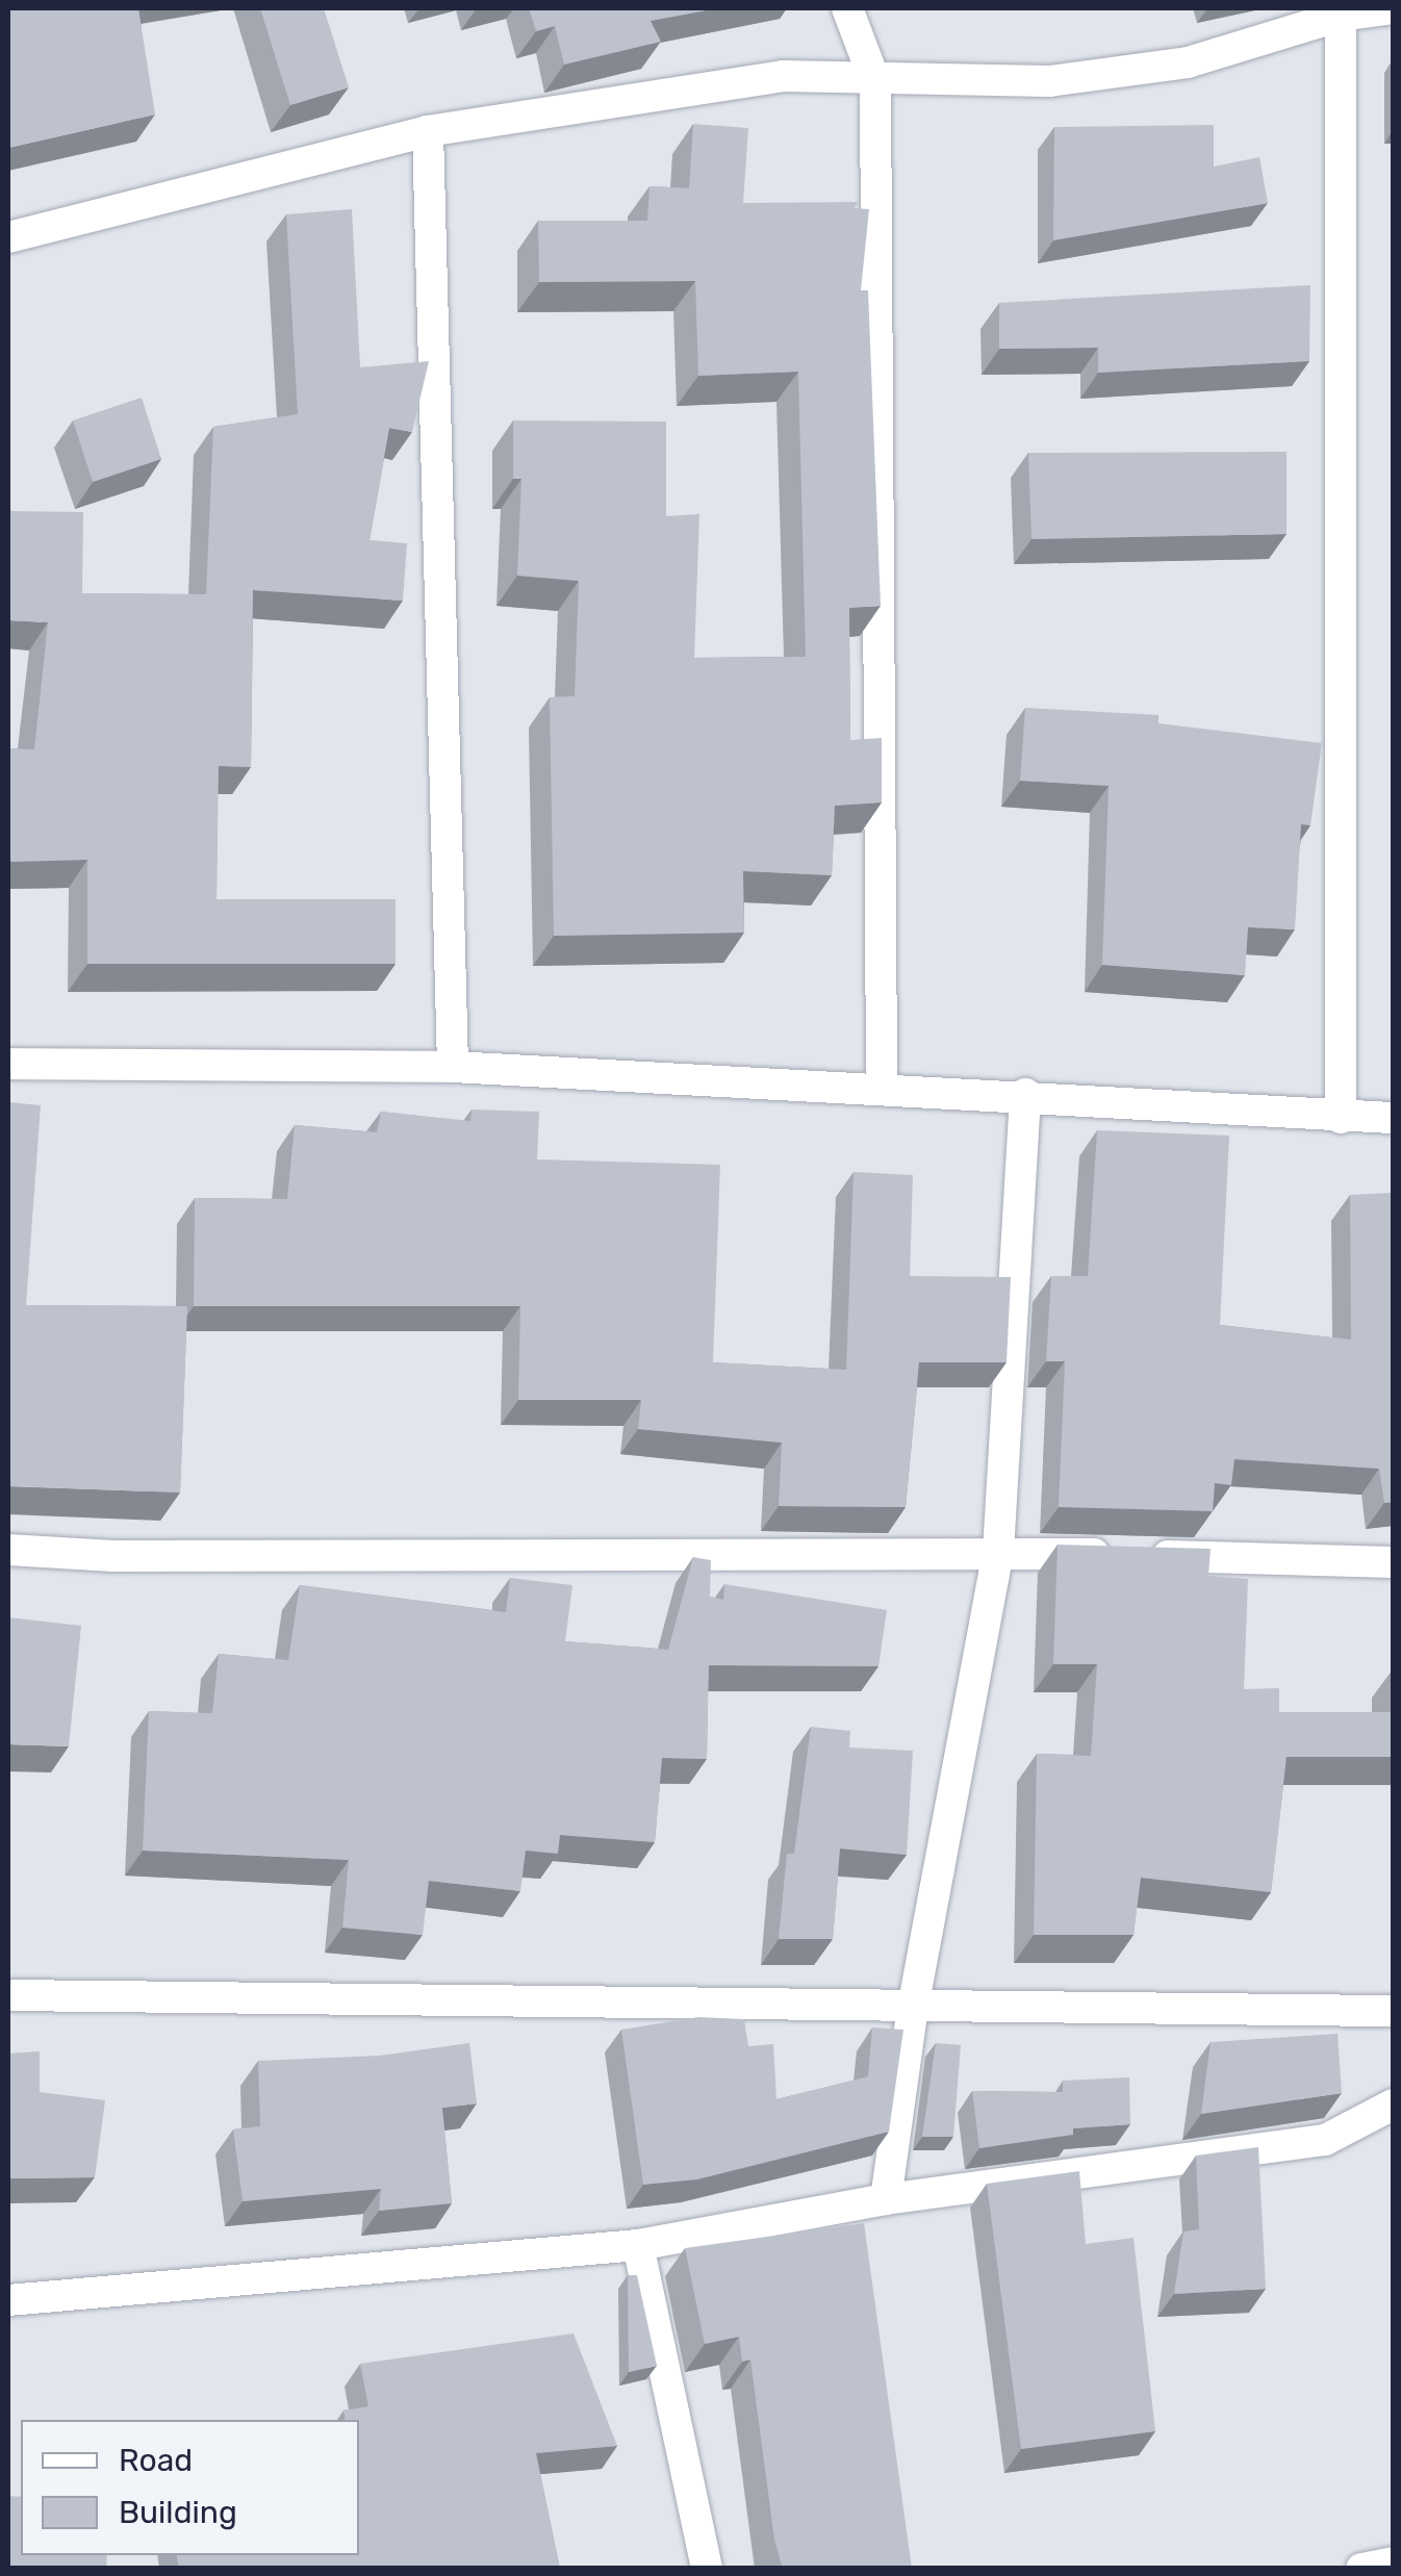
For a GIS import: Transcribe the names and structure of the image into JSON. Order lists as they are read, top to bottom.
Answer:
{
  "legend": ["Road", "Building"]
}
